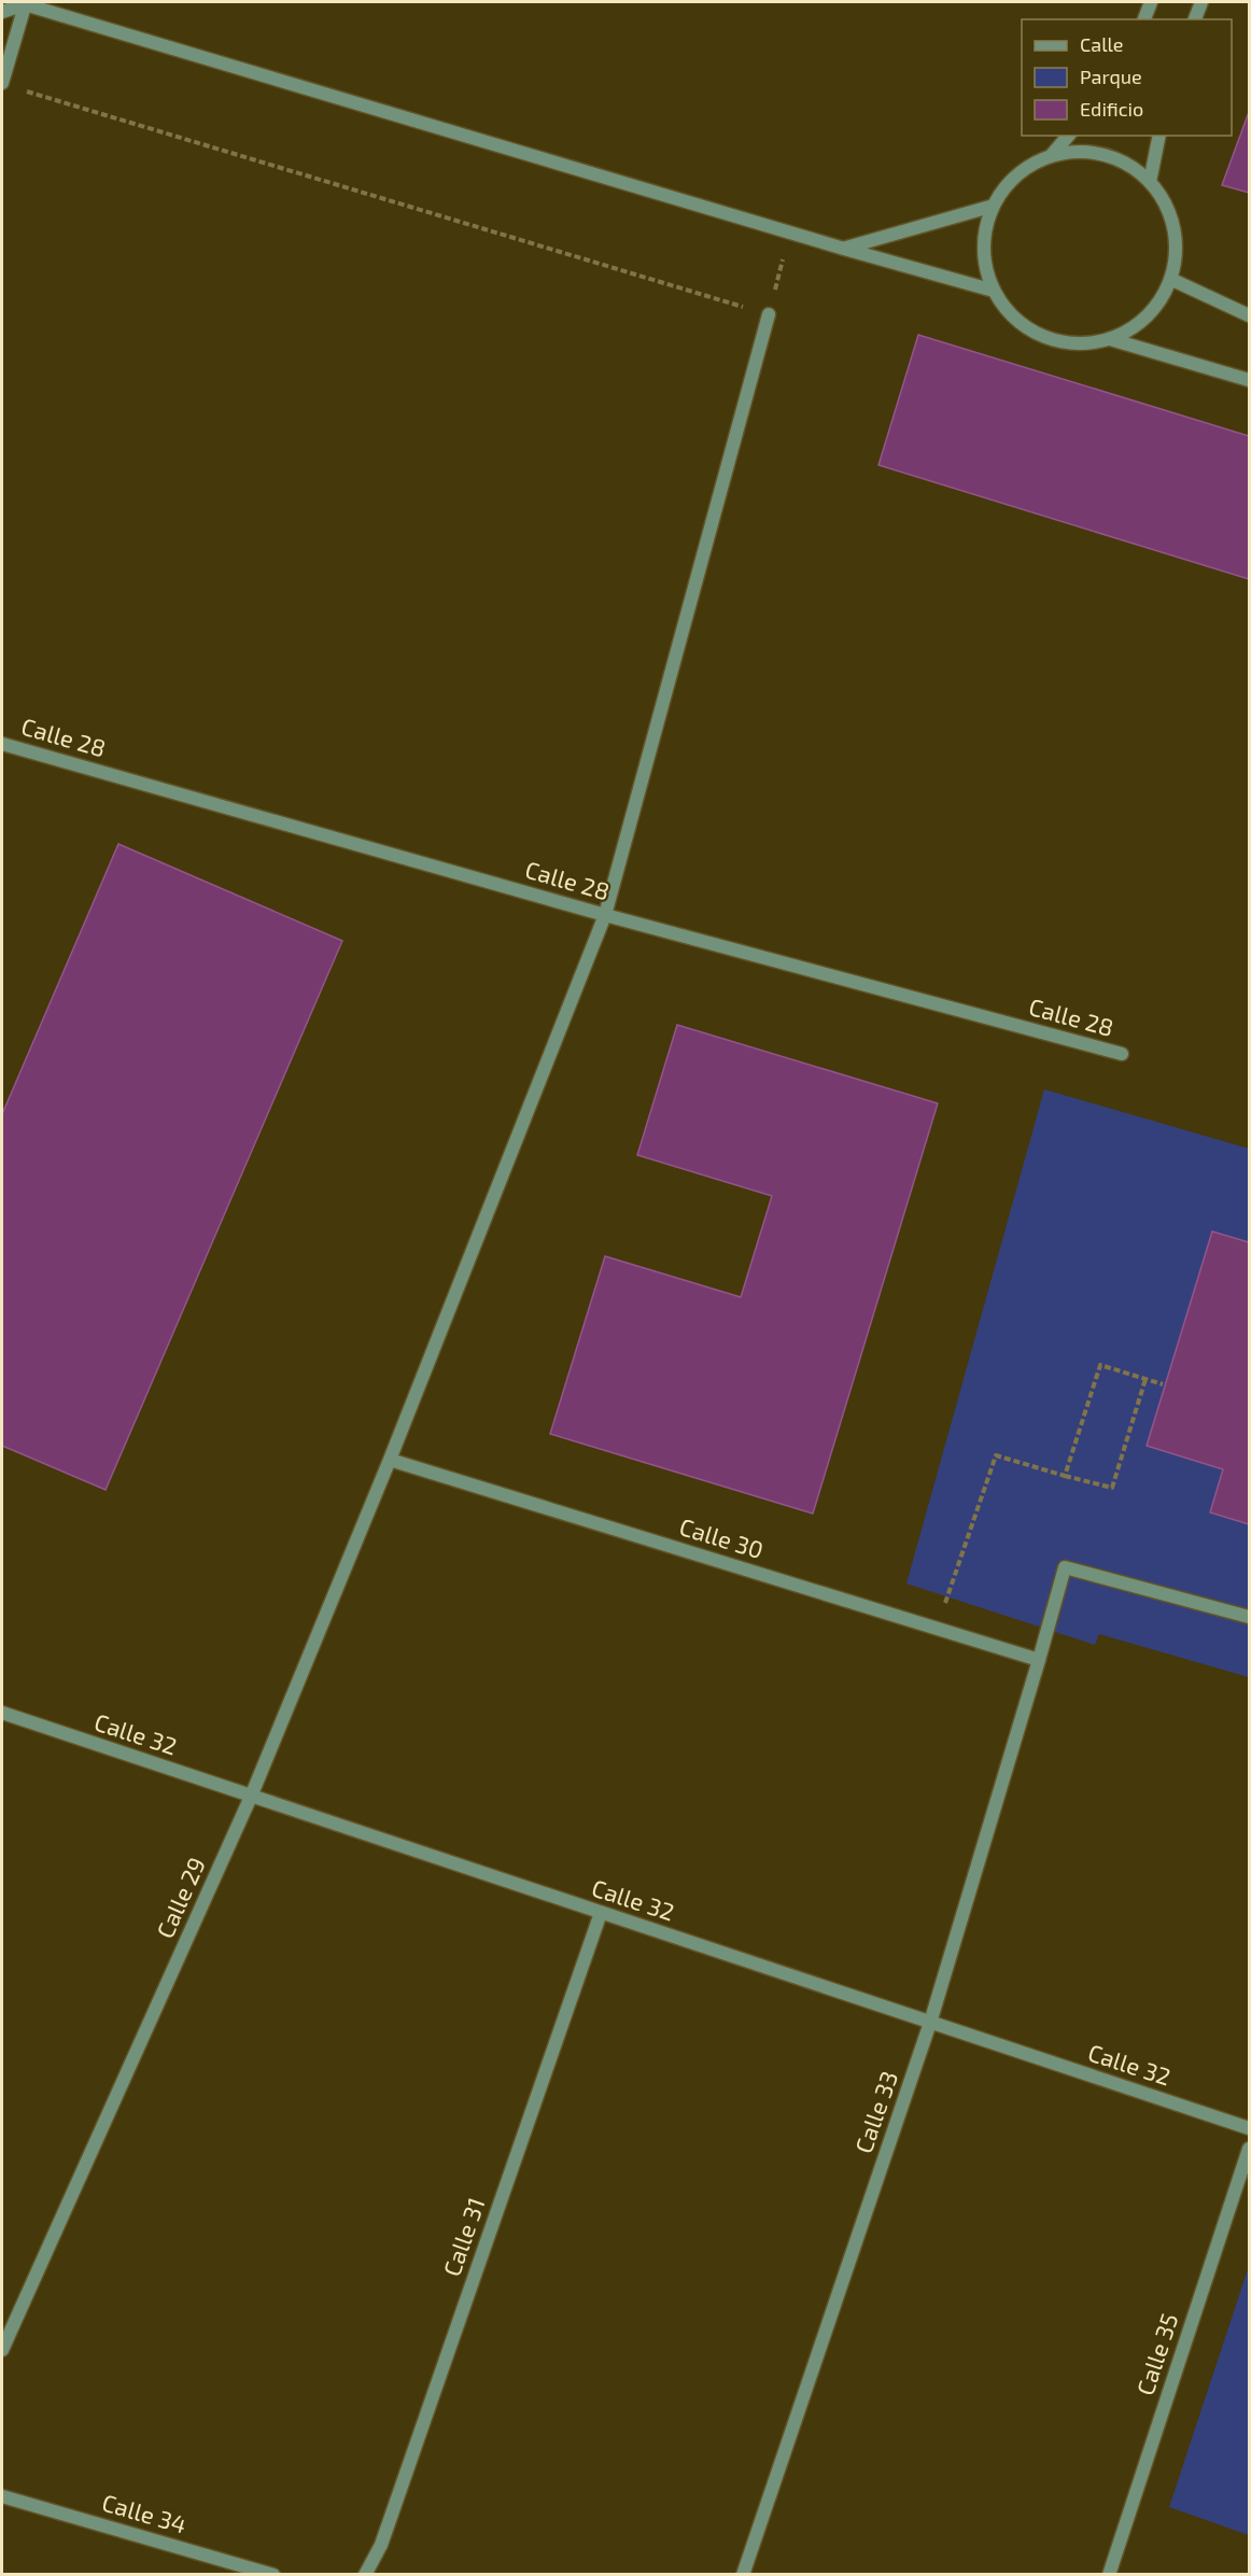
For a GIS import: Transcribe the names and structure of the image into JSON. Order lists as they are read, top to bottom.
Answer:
{
  "streets": {
    "street": [
      "Calle 28",
      "Calle 30",
      "Calle 32",
      "Calle 29",
      "Calle 33",
      "Calle 31",
      "Calle 35",
      "Calle 34"
    ]
  },
  "crossings": [
    ["Calle 28", "Calle 29"],
    ["Calle 30", "Calle 29"],
    ["Calle 30", "Calle 33"],
    ["Calle 32", "Calle 29"],
    ["Calle 32", "Calle 33"],
    ["Calle 32", "Calle 31"]
  ],
  "legend": ["Calle", "Parque", "Edificio"]
}
